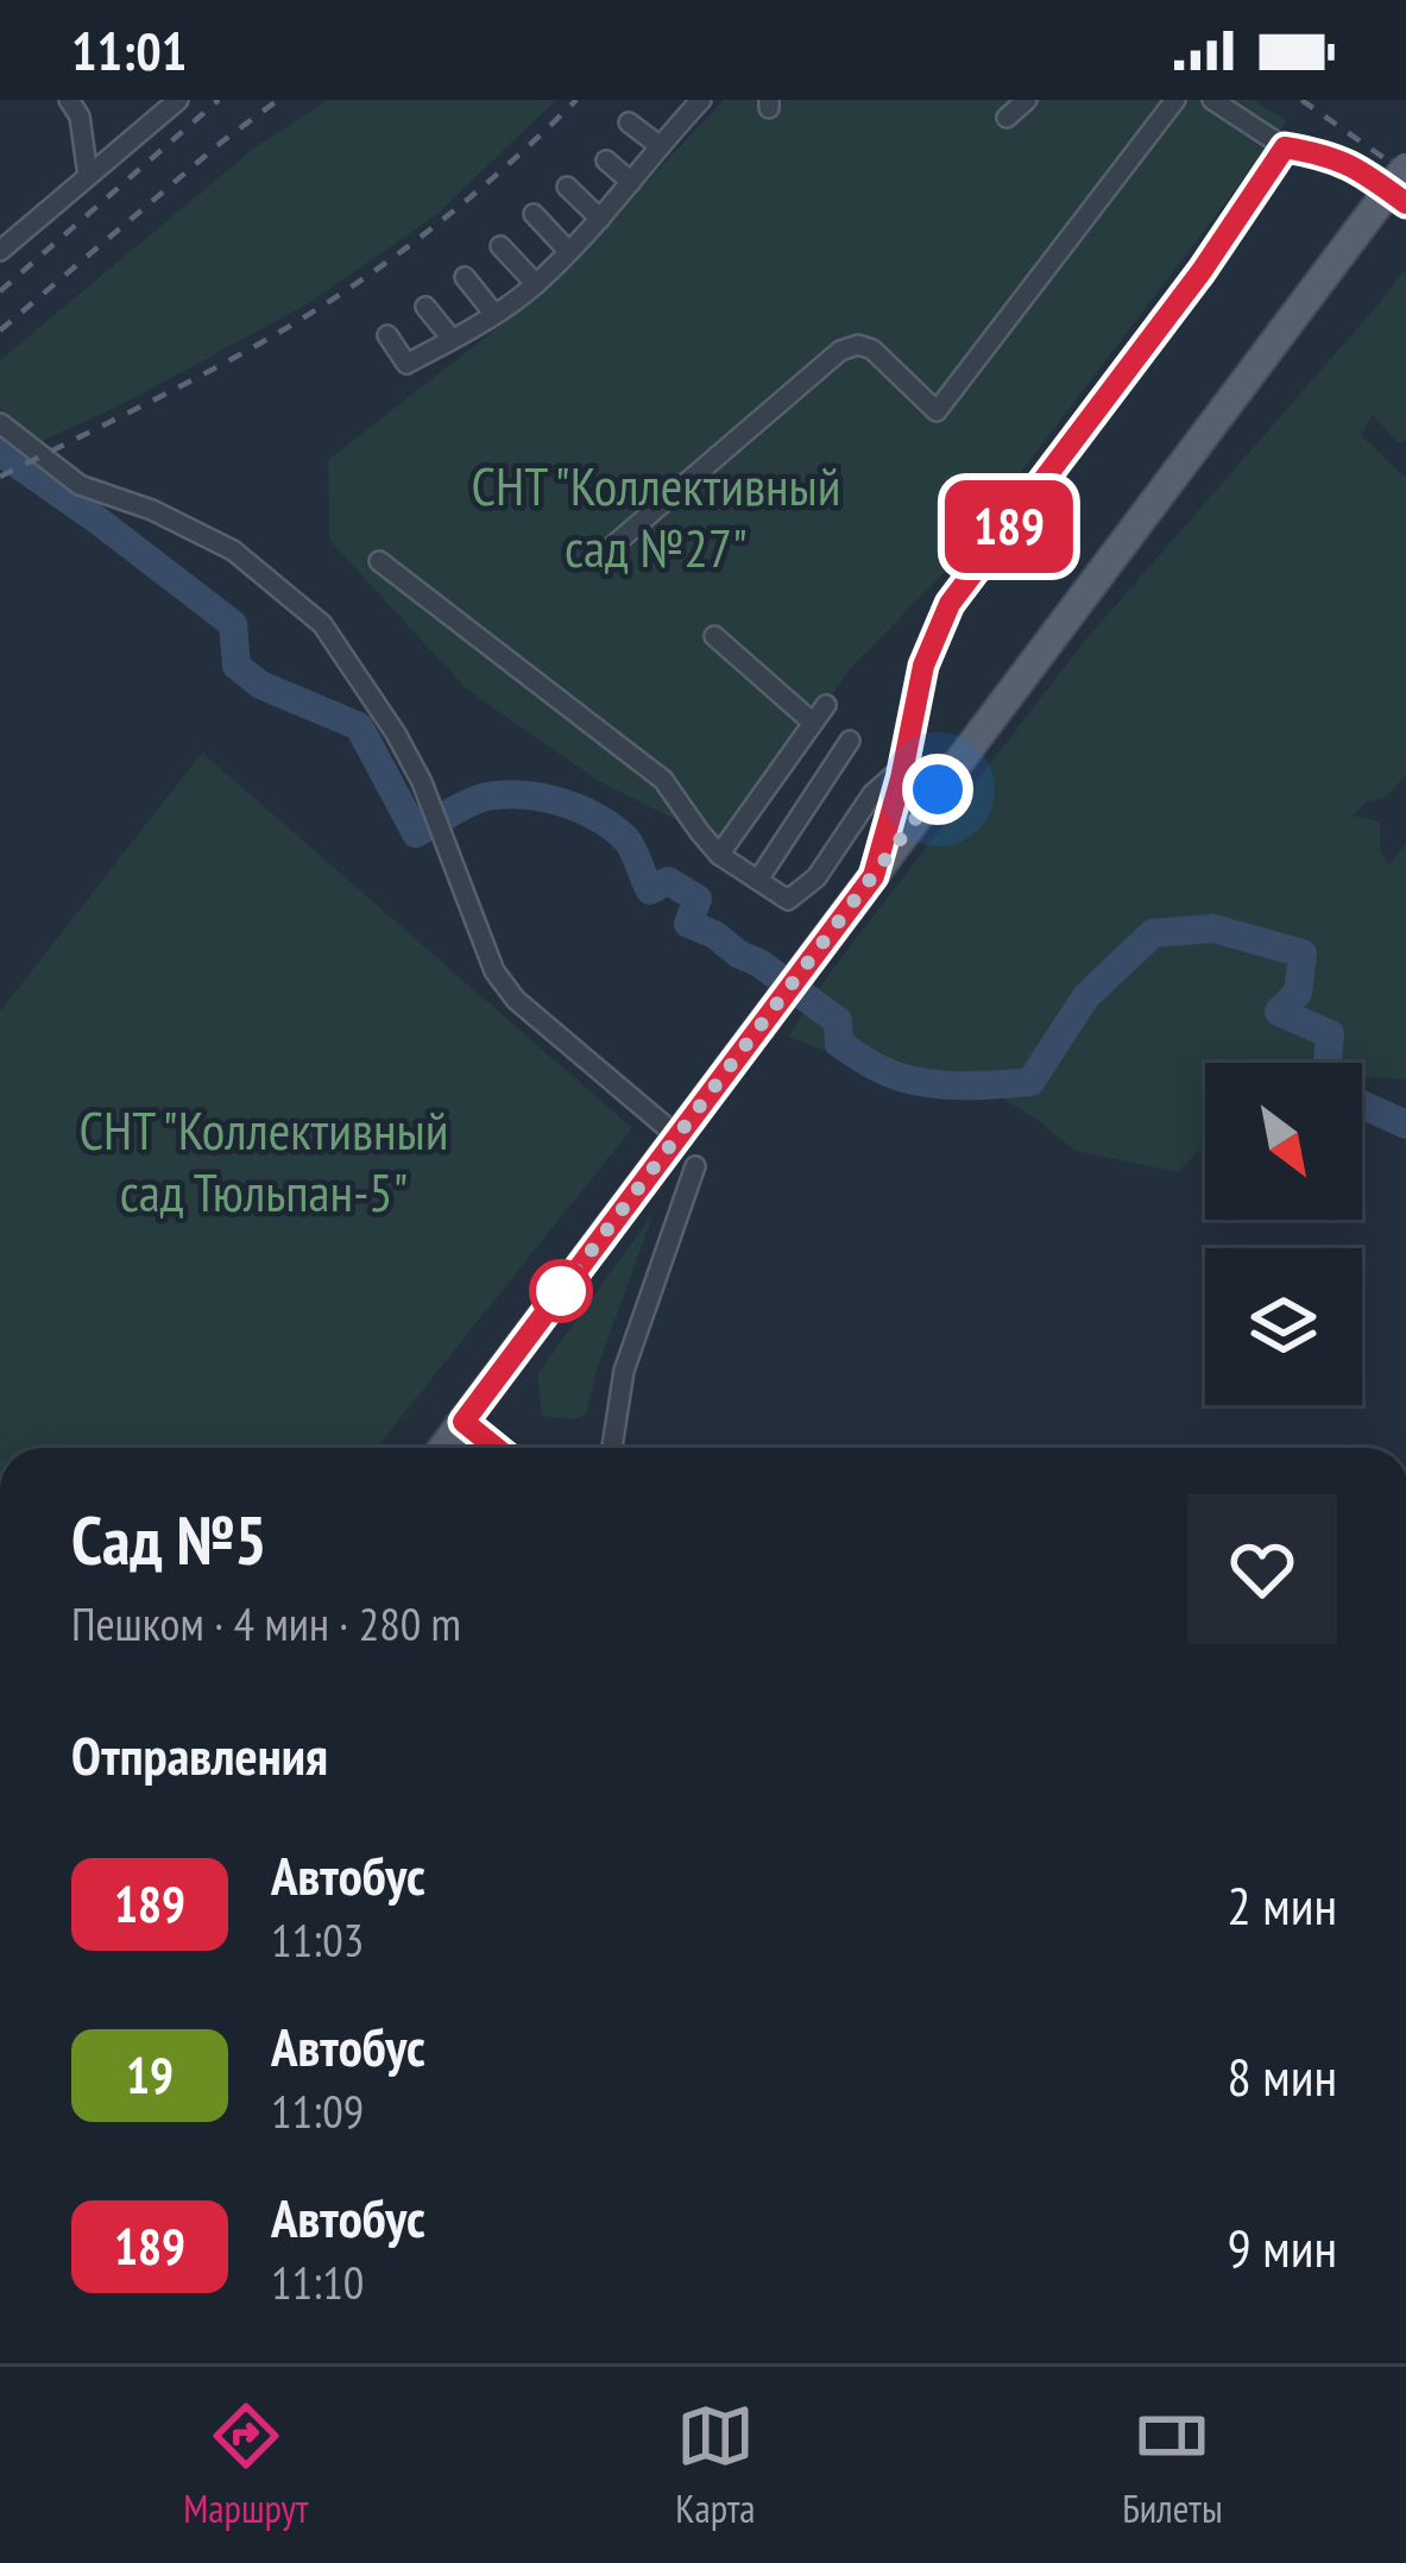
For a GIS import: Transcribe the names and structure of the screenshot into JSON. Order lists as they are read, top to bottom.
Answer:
{
  "parks": ["СНТ \"Коллективный сад №27\"", "СНТ \"Коллективный сад Тюльпан-5\""],
  "lines": ["bus line 189"],
  "north": "bottom right",
  "page": {
    "status": "11:01",
    "on_map": "189",
    "heading": [
      ["Сад №5", "Пешком · 4 мин · 280 m"],
      "Отправления"
    ],
    "list": [
      {
        "mark": "189",
        "name": "Автобус",
        "note": "11:03",
        "value": "2 мин"
      },
      {
        "mark": "19",
        "name": "Автобус",
        "note": "11:09",
        "value": "8 мин"
      },
      {
        "mark": "189",
        "name": "Автобус",
        "note": "11:10",
        "value": "9 мин"
      }
    ],
    "tabs": ["Маршрут", "Карта", "Билеты"]
  }
}
